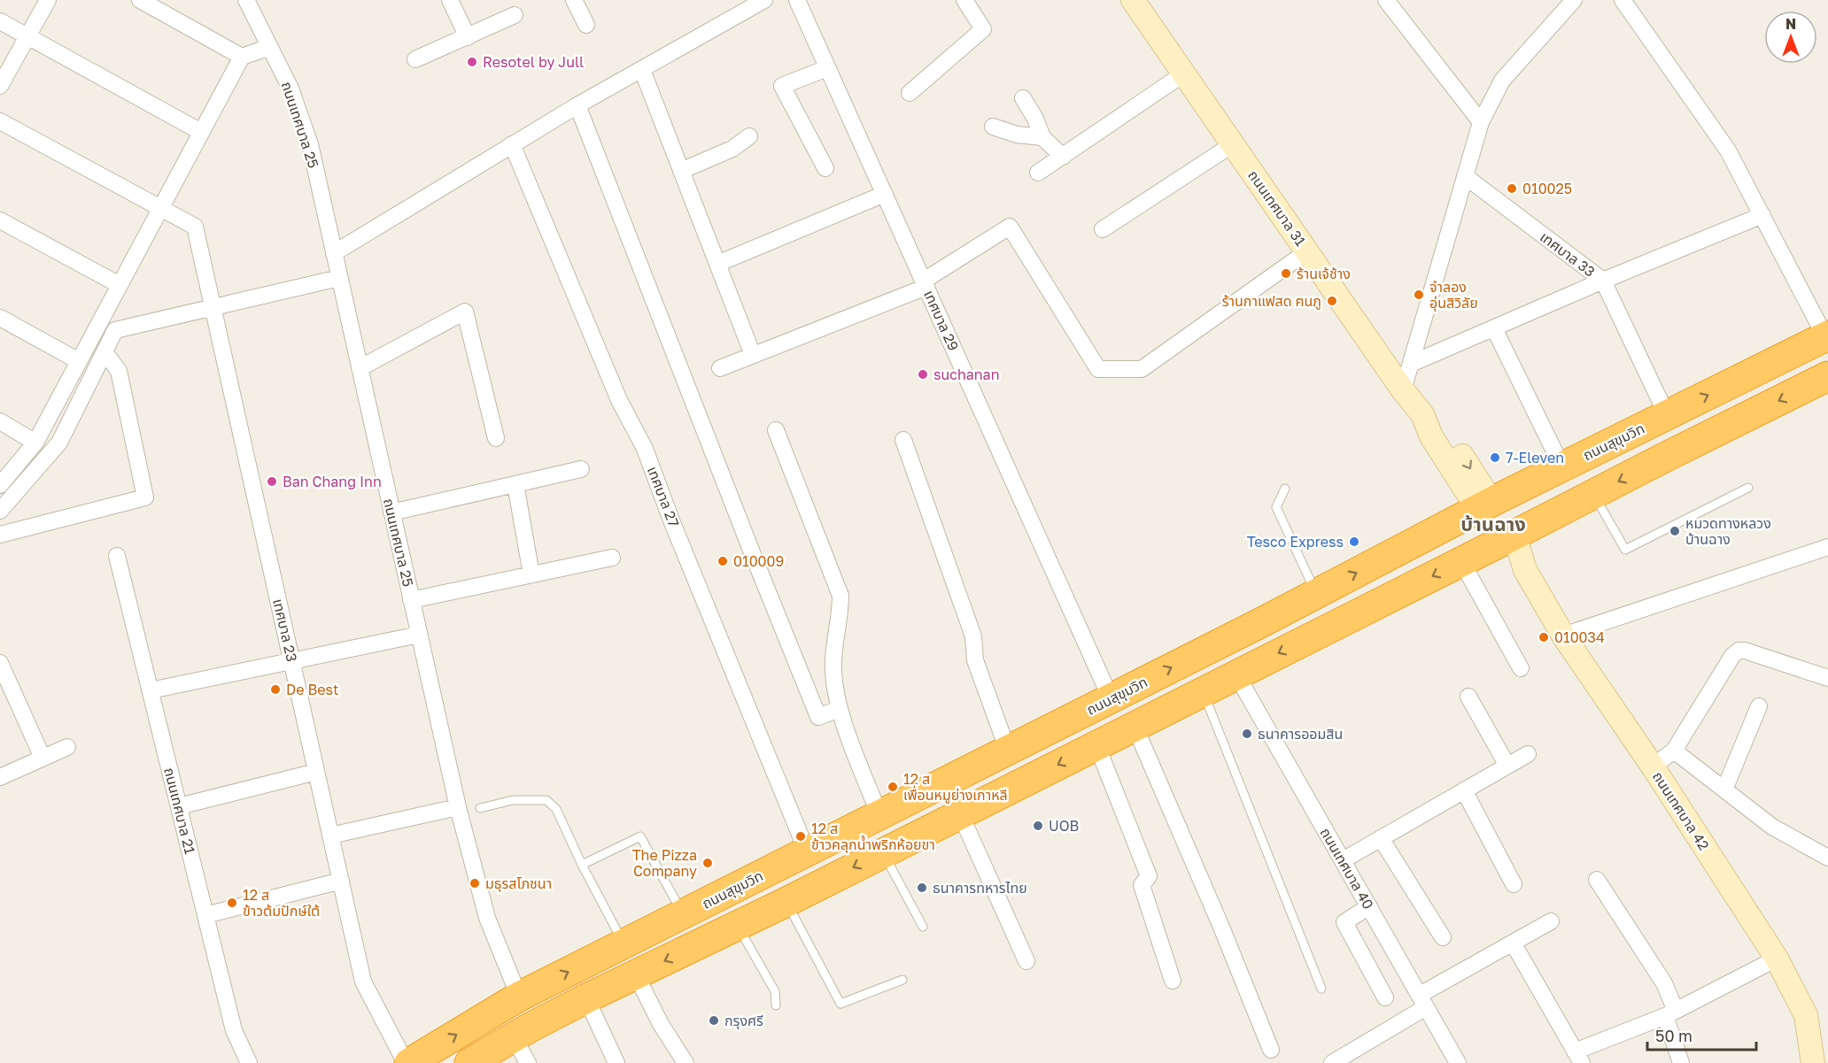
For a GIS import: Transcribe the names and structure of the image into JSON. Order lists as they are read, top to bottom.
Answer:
{
  "streets": {
    "highway": ["ถนนสุขุมวิท"],
    "main road": ["ถนนเทศบาล 31", "ถนนเทศบาล 42"],
    "street": [
      "ถนนเทศบาล 25",
      "เทศบาล 33",
      "เทศบาล 29",
      "เทศบาล 27",
      "เทศบาล 23",
      "ถนนเทศบาล 21",
      "ถนนเทศบาล 40"
    ]
  },
  "crossings": [
    ["ถนนเทศบาล 25", "ถนนสุขุมวิท"],
    ["ถนนเทศบาล 31", "ถนนสุขุมวิท"],
    ["เทศบาล 33", "ถนนสุขุมวิท"],
    ["เทศบาล 29", "ถนนสุขุมวิท"],
    ["ถนนสุขุมวิท", "เทศบาล 27"],
    ["ถนนสุขุมวิท", "เทศบาล 23"]
  ],
  "districts": ["บ้านฉาง"],
  "places": [
    "Resotel by Jull",
    "010025",
    "ร้านเจ้ช้าง",
    "จำลอง อุ่นสิวิลัย",
    "ร้านกาแฟสด ฅนภู",
    "suchanan",
    "7-Eleven",
    "Ban Chang Inn",
    "หมวดทางหลวง บ้านฉาง",
    "Tesco Express",
    "010009",
    "010034",
    "De Best",
    "ธนาคารออมสิน",
    "12 ส เพื่อนหมูย่างเกาหลี",
    "UOB",
    "12 ส ข้าวคลุกน้ำพริกห้อยขา",
    "The Pizza Company",
    "มธุรสโภชนา",
    "ธนาคารทหารไทย",
    "12 ส ข้าวต้มปักษ์ใต้",
    "กรุงศรี"
  ],
  "scale_bar": "50 m",
  "north": "top"
}
